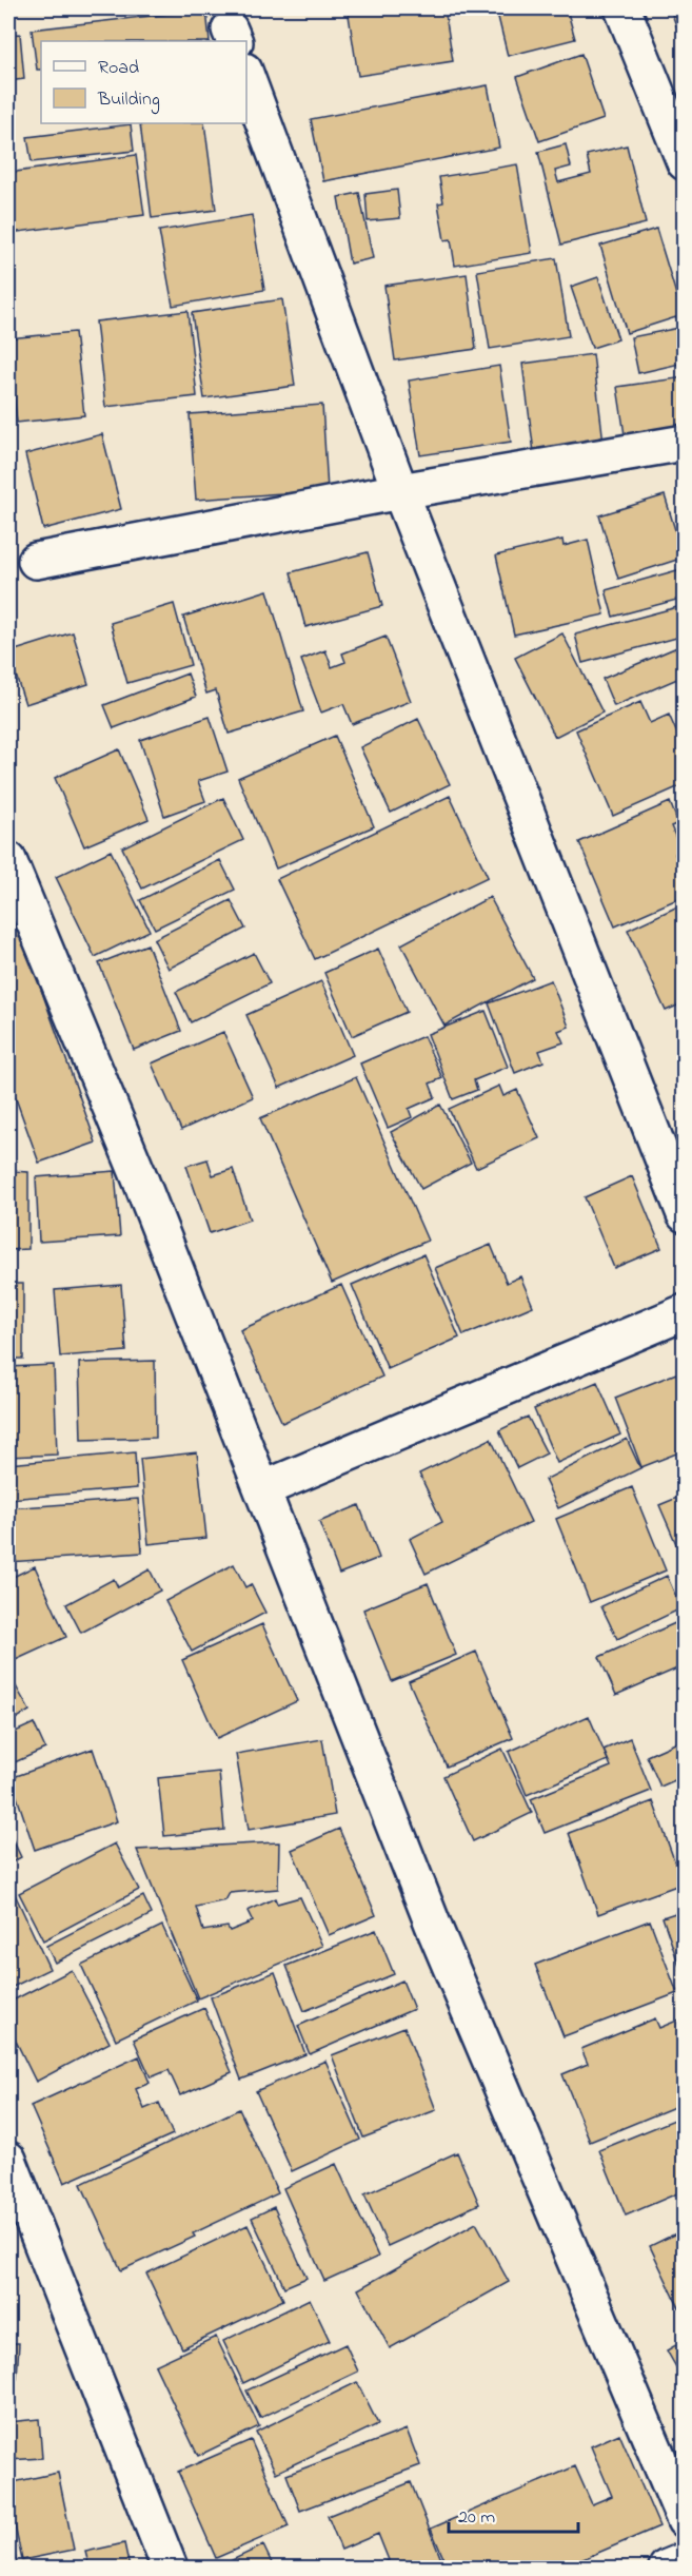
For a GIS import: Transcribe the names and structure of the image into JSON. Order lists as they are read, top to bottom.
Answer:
{
  "legend": ["Road", "Building"],
  "scale_bar": "20 m"
}
